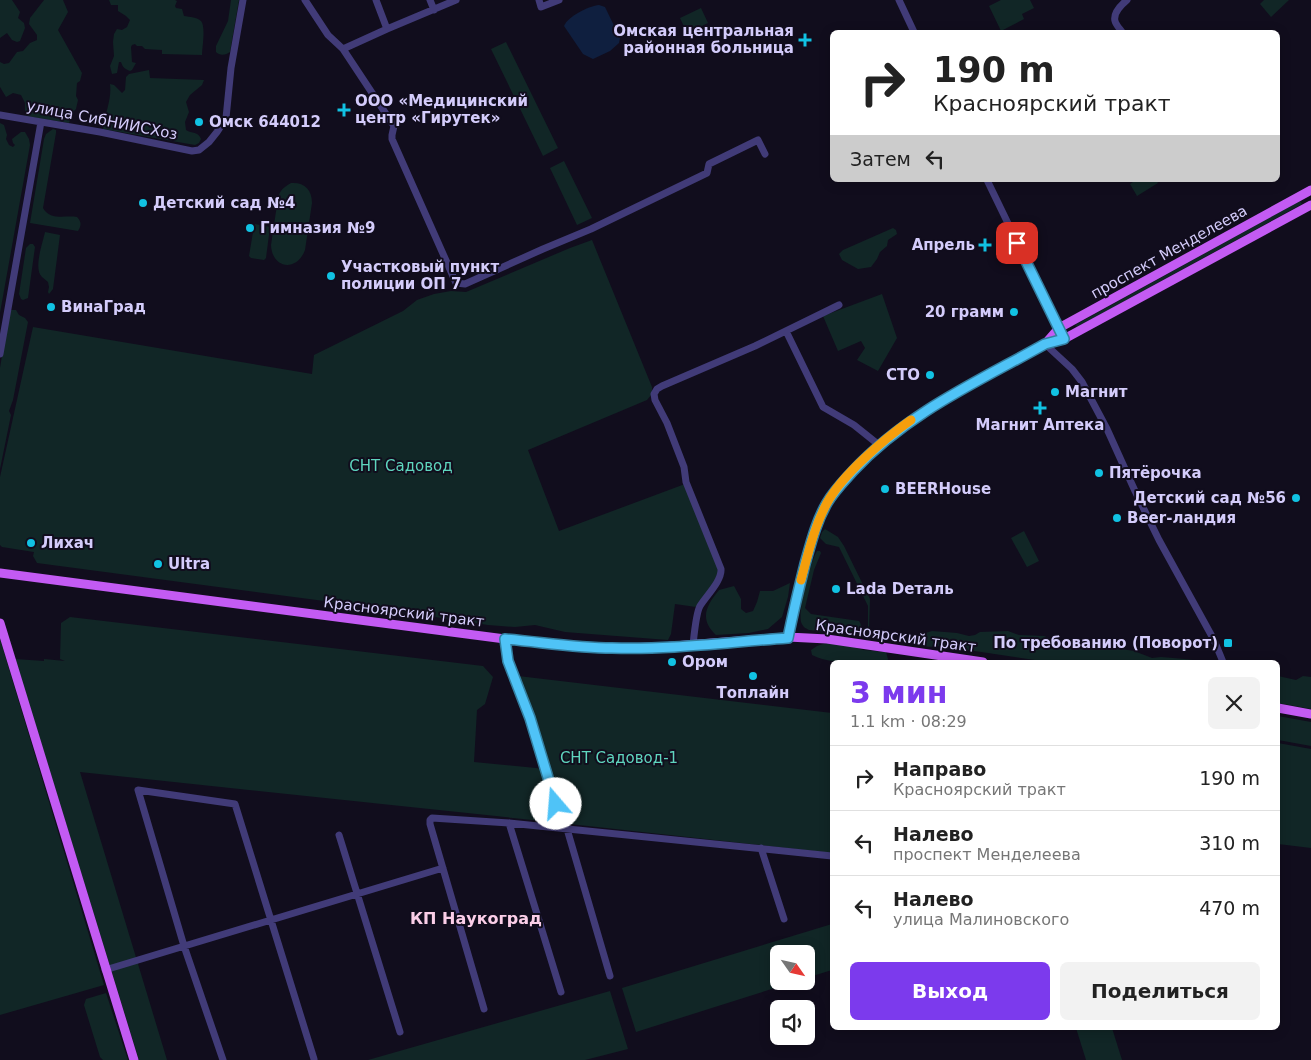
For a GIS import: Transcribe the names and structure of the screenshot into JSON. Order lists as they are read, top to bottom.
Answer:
{
  "streets": {
    "main road": ["проспект Менделеева", "Красноярский тракт"],
    "street": ["улица СибНИИСХоз"]
  },
  "crossings": [
    ["проспект Менделеева", "Красноярский тракт"]
  ],
  "districts": ["КП Наукоград"],
  "parks": ["СНТ Садовод", "СНТ Садовод-1"],
  "places": {
    "health": [
      "Омская центральная районная больница",
      "ООО «Медицинский центр «Гирутек»",
      "Апрель",
      "Магнит Аптека"
    ],
    "other": [
      "Омск 644012",
      "Детский сад №4",
      "Гимназия №9",
      "Участковый пункт полиции ОП 7",
      "ВинаГрад",
      "20 грамм",
      "СТО",
      "Магнит",
      "Пятёрочка",
      "BEERHouse",
      "Детский сад №56",
      "Beer-ландия",
      "Лихач",
      "Ultra",
      "Lada Dеталь",
      "Ором",
      "Топлайн"
    ],
    "transit": ["По требованию (Поворот)"]
  },
  "north": "bottom right",
  "page": {
    "turn": ["190 m", "Красноярский тракт"],
    "then": "Затем",
    "heading": ["3 мин", "1.1 km · 08:29"],
    "list": [
      {
        "name": "Направо",
        "note": "Красноярский тракт",
        "value": "190 m"
      },
      {
        "name": "Налево",
        "note": "проспект Менделеева",
        "value": "310 m"
      },
      {
        "name": "Налево",
        "note": "улица Малиновского",
        "value": "470 m"
      }
    ],
    "buttons": ["Выход", "Поделиться"]
  }
}
